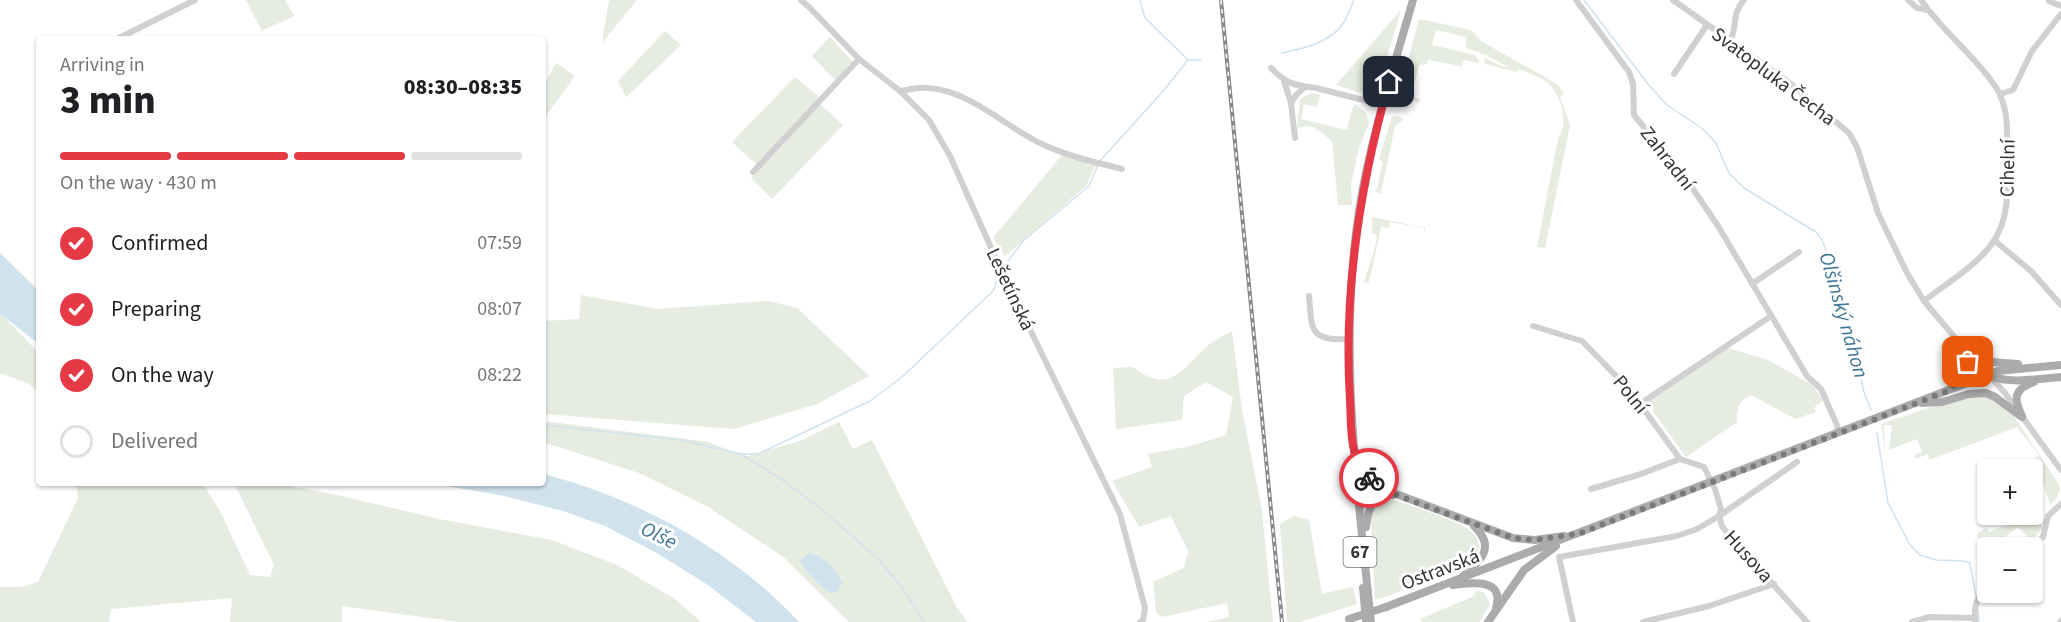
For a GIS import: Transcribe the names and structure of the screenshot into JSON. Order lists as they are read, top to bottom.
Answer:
{
  "streets": {
    "main road": ["67", "Ostravská"],
    "street": [
      "Svatopluka Čecha",
      "Zahradní",
      "Cihelní",
      "Lešetínská",
      "Polní",
      "Husova"
    ]
  },
  "crossings": [
    ["Svatopluka Čecha", "Cihelní"],
    ["Svatopluka Čecha", "Ostravská"],
    ["Zahradní", "Ostravská"],
    ["Polní", "Husova"],
    ["Polní", "Ostravská"],
    ["Husova", "Ostravská"]
  ],
  "water": ["Olšinský náhon", "Olše"],
  "page": {
    "heading": ["3 min", "Arriving in", "08:30–08:35"],
    "bar": "On the way · 430 m",
    "list": [
      ["Confirmed", "07:59"],
      ["Preparing", "08:07"],
      ["On the way", "08:22"],
      "Delivered"
    ],
    "map_buttons": ["+", "−"]
  }
}
